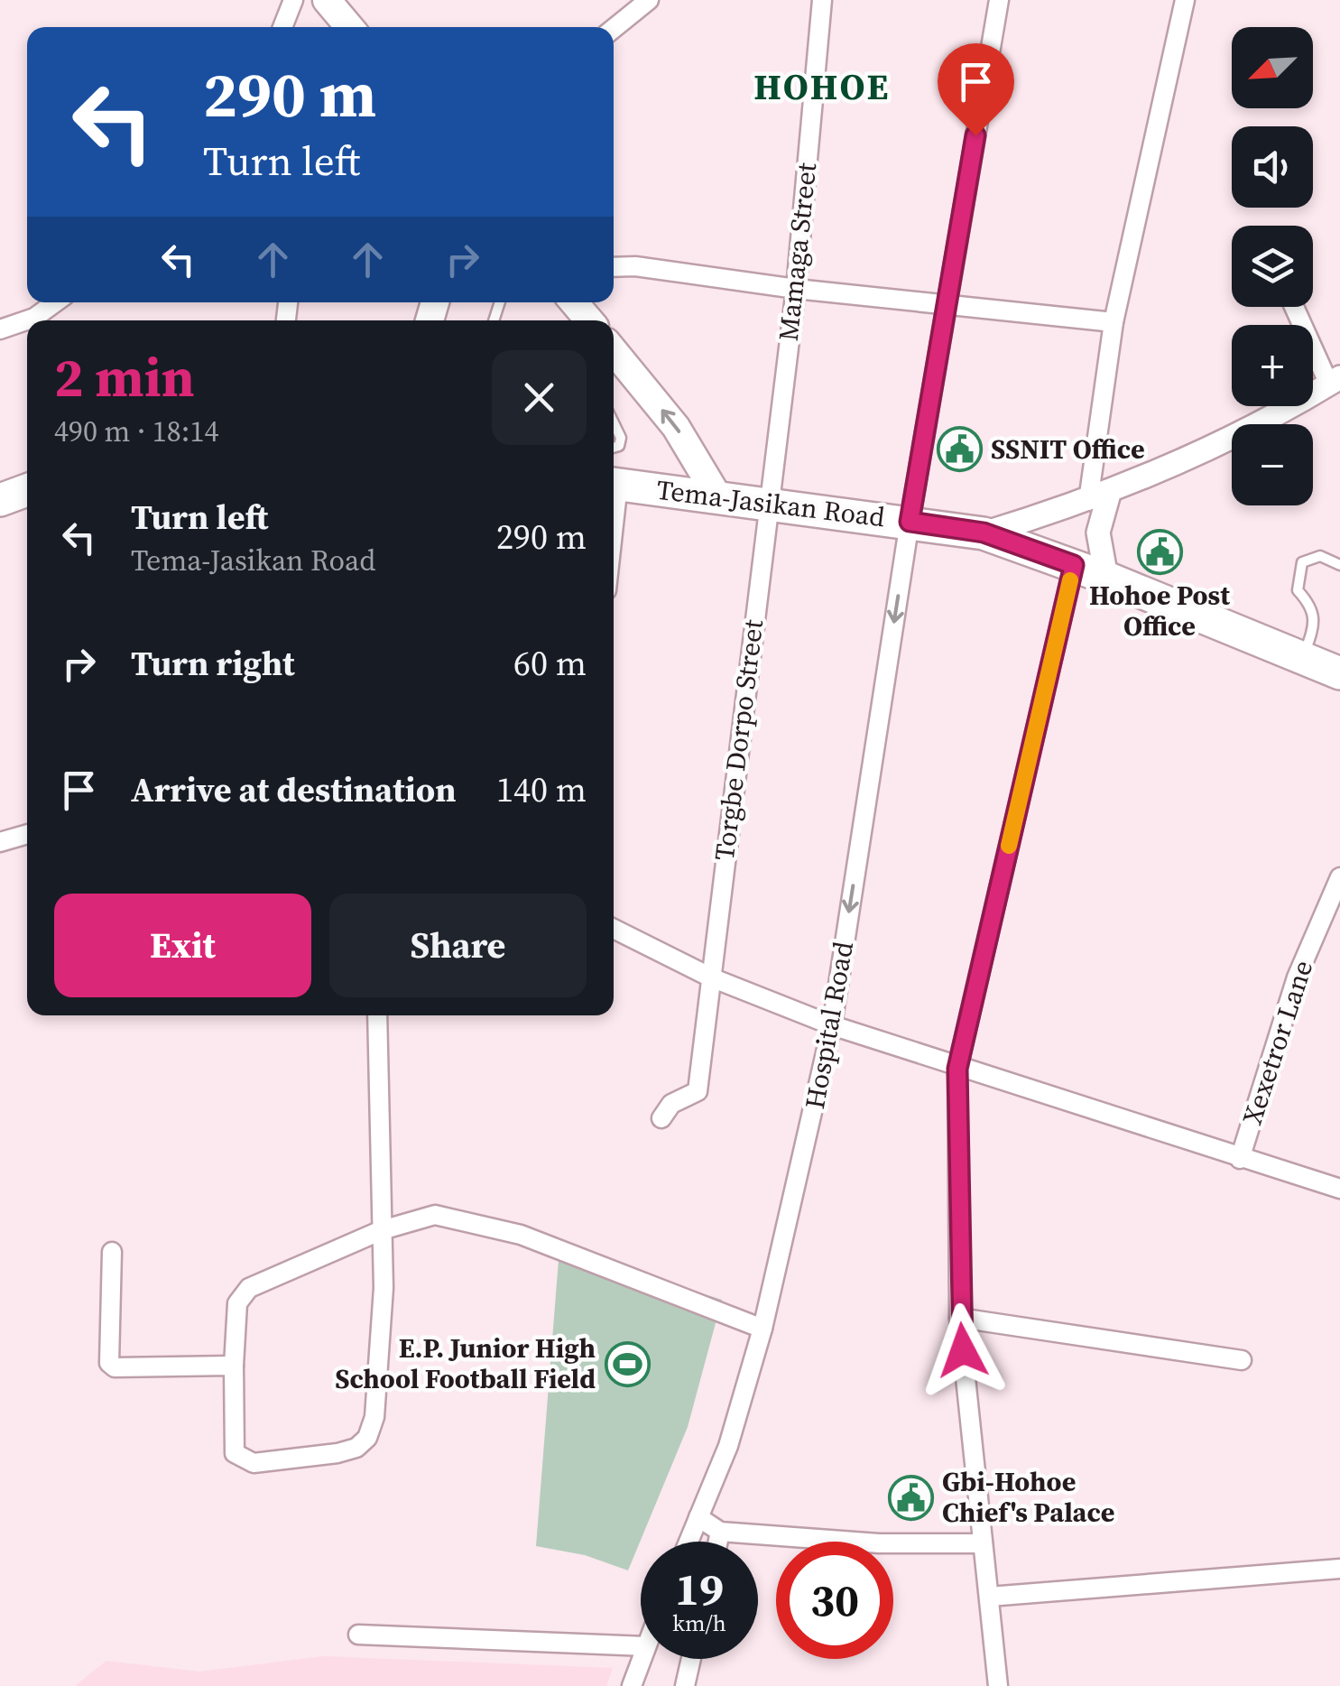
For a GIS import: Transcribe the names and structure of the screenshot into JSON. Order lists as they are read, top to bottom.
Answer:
{
  "streets": {
    "highway": ["Tema-Jasikan Road"],
    "street": [
      "Mamaga Street",
      "Torgbe Dorpo Street",
      "Hospital Road",
      "Xexetror Lane"
    ]
  },
  "crossings": [
    ["Mamaga Street", "Tema-Jasikan Road"],
    ["Mamaga Street", "Torgbe Dorpo Street"],
    ["Tema-Jasikan Road", "Torgbe Dorpo Street"],
    ["Tema-Jasikan Road", "Hospital Road"]
  ],
  "districts": ["HOHOE"],
  "places": {
    "public building": ["SSNIT Office", "Hohoe Post Office", "Gbi-Hohoe Chief's Palace"],
    "sports": ["E.P. Junior High School Football Field"]
  },
  "north": "bottom left",
  "page": {
    "map_buttons": ["+", "−"],
    "turn": ["290 m", "Turn left"],
    "heading": ["2 min", "490 m · 18:14"],
    "list": [
      {
        "name": "Turn left",
        "note": "Tema-Jasikan Road",
        "value": "290 m"
      },
      {
        "name": "Turn right",
        "value": "60 m"
      },
      {
        "name": "Arrive at destination",
        "value": "140 m"
      }
    ],
    "buttons": ["Exit", "Share"],
    "speed": "19 km/h",
    "limit": "30"
  }
}
